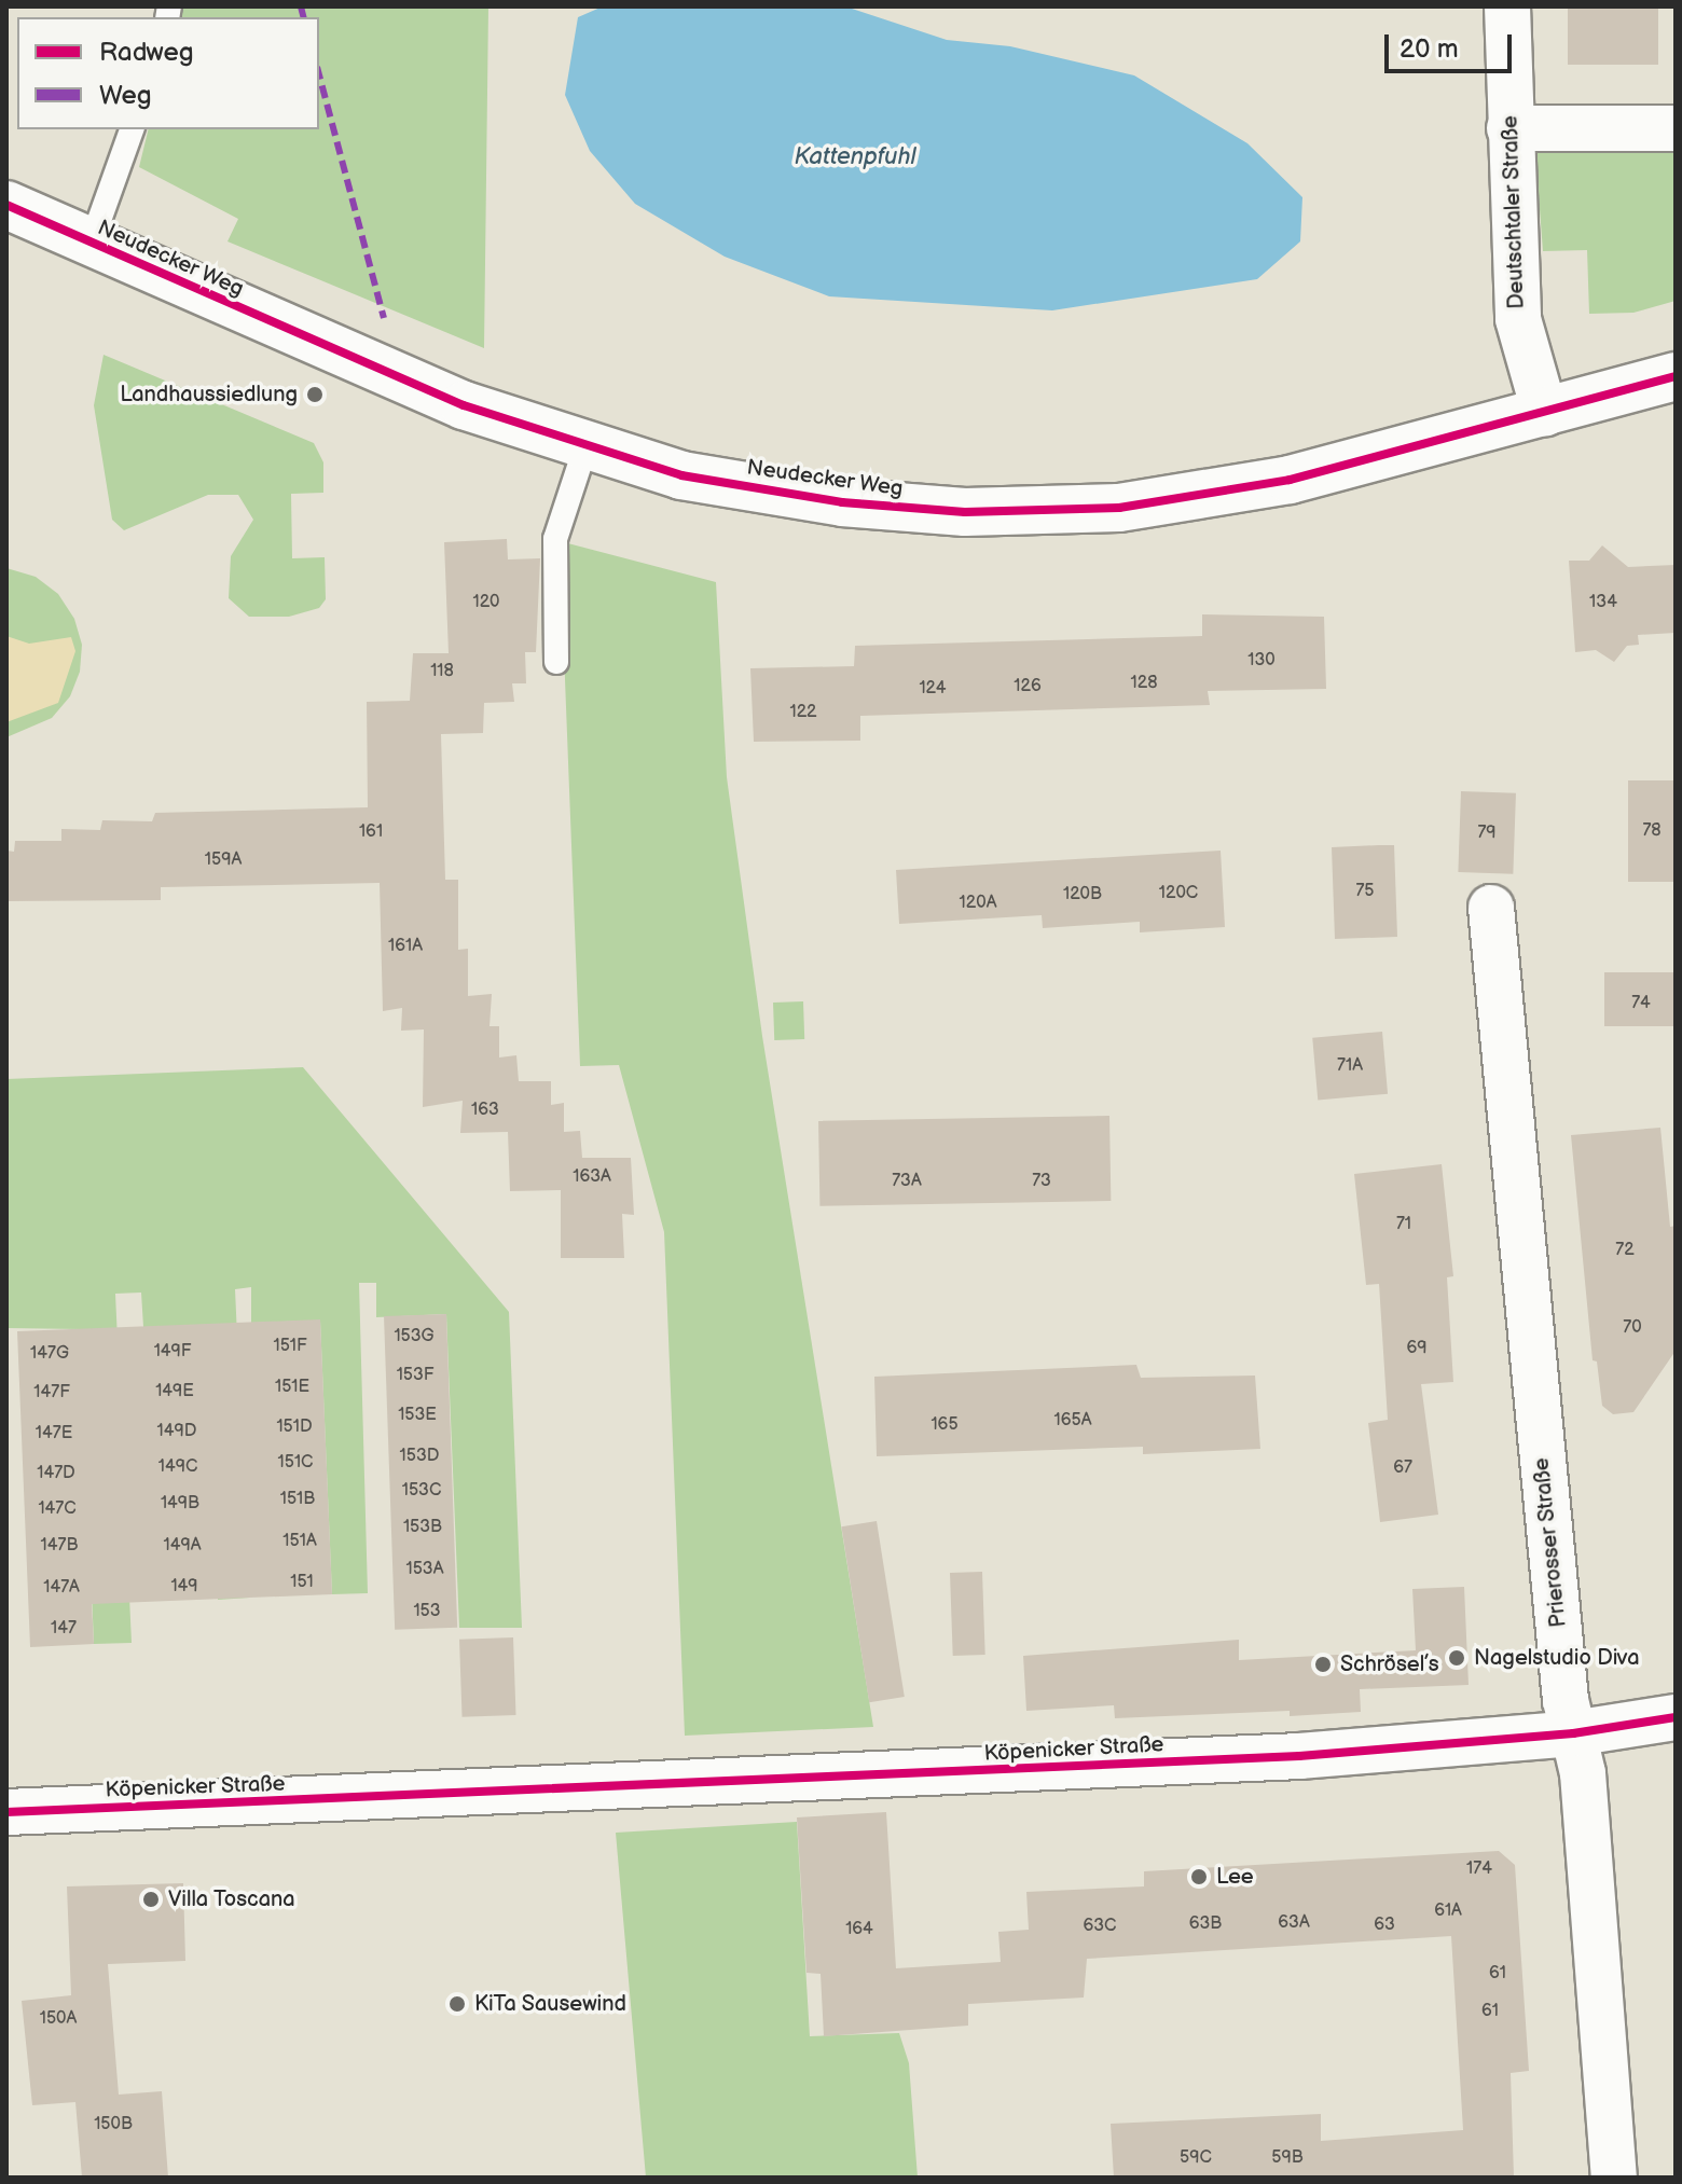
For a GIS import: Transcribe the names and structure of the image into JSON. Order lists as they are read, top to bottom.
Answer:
{
  "streets": {
    "street": [
      "Deutschtaler Straße",
      "Neudecker Weg",
      "Prierosser Straße",
      "Köpenicker Straße"
    ]
  },
  "crossings": [
    ["Deutschtaler Straße", "Neudecker Weg"],
    ["Prierosser Straße", "Köpenicker Straße"]
  ],
  "water": ["Kattenpfuhl"],
  "places": [
    "Landhaussiedlung",
    "Nagelstudio Diva",
    "Schrösel’s",
    "Lee",
    "Villa Toscana",
    "KiTa Sausewind"
  ],
  "house_numbers": [
    "120",
    "134",
    "130",
    "118",
    "128",
    "126",
    "124",
    "122",
    "78",
    "161",
    "79",
    "159A",
    "75",
    "120C",
    "120B",
    "120A",
    "161A",
    "74",
    "71A",
    "163",
    "163A",
    "73A",
    "73",
    "71",
    "72",
    "70",
    "153G",
    "151F",
    "69",
    "149F",
    "147G",
    "153F",
    "151E",
    "149E",
    "147F",
    "153E",
    "165A",
    "165",
    "151D",
    "149D",
    "147E",
    "153D",
    "151C",
    "149C",
    "67",
    "147D",
    "153C",
    "151B",
    "149B",
    "147C",
    "153B",
    "151A",
    "147B",
    "149A",
    "153A",
    "151",
    "149",
    "147A",
    "153",
    "147",
    "174",
    "61A",
    "63A",
    "63B",
    "63",
    "63C",
    "164",
    "61",
    "61",
    "150A",
    "150B",
    "59C",
    "59B"
  ],
  "legend": ["Radweg", "Weg"],
  "scale_bar": "20 m"
}
